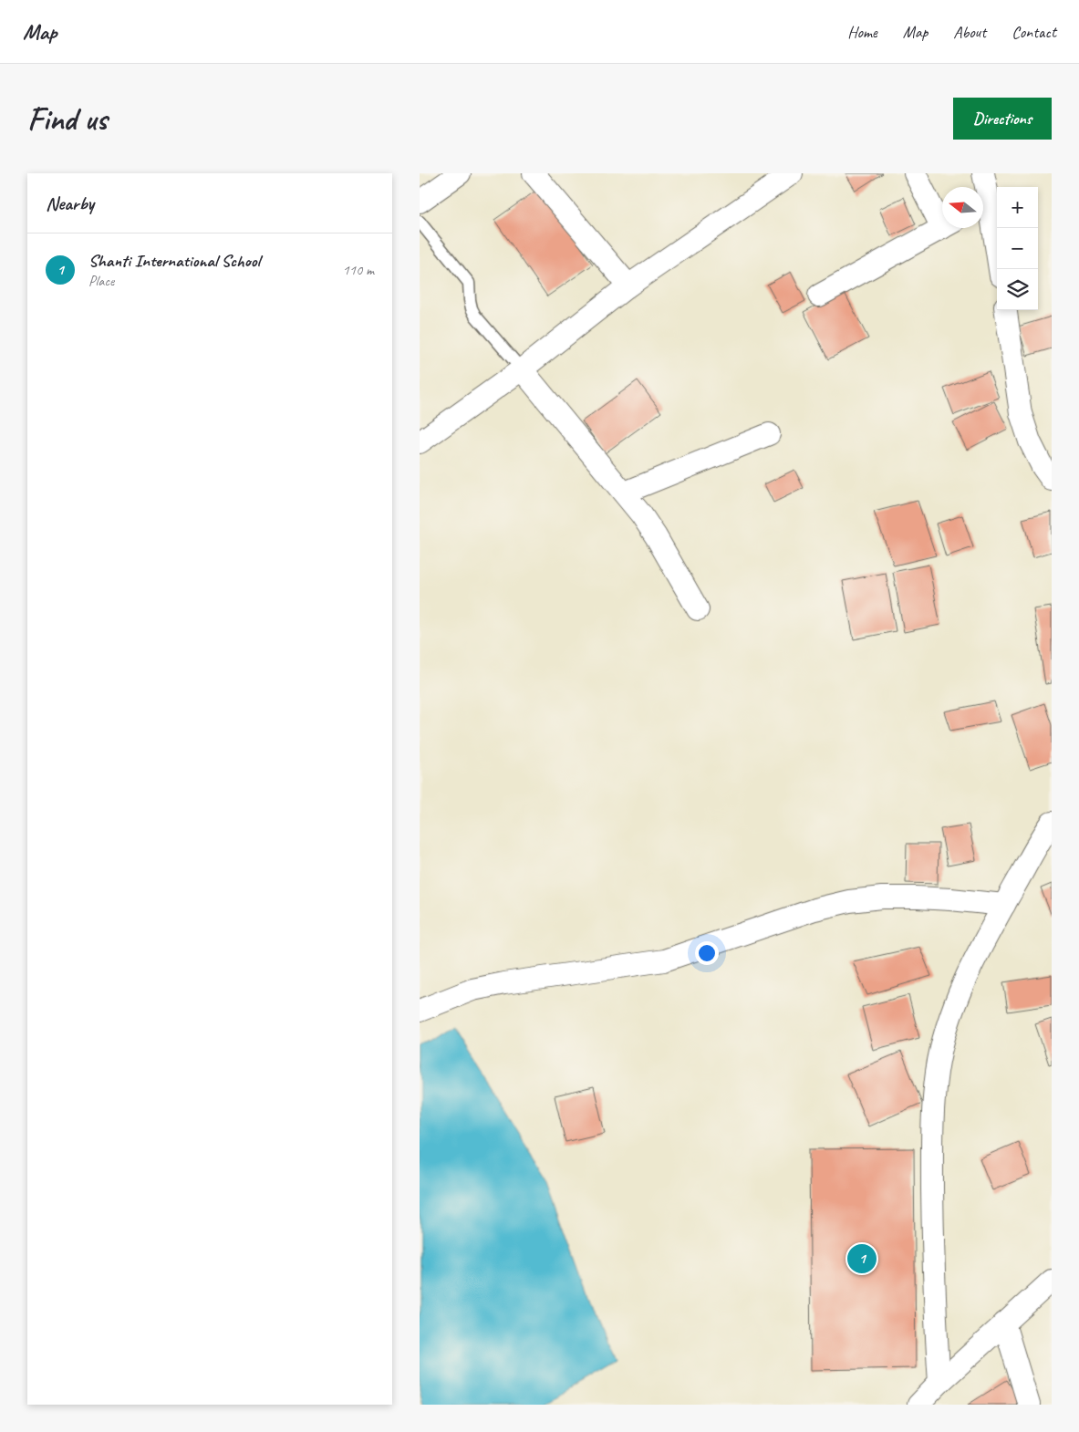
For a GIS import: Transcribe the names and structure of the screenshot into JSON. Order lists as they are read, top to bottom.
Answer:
{
  "north": "left",
  "page": {
    "header": "Map",
    "nav": [
      "Home",
      "Map",
      "About",
      "Contact"
    ],
    "buttons": "Directions",
    "title": "Find us",
    "heading": "Nearby",
    "map_buttons": ["+", "−"],
    "list": [
      {
        "mark": "1",
        "name": "Shanti International School",
        "note": "Place",
        "value": "110 m"
      }
    ],
    "pins": "1"
  }
}
